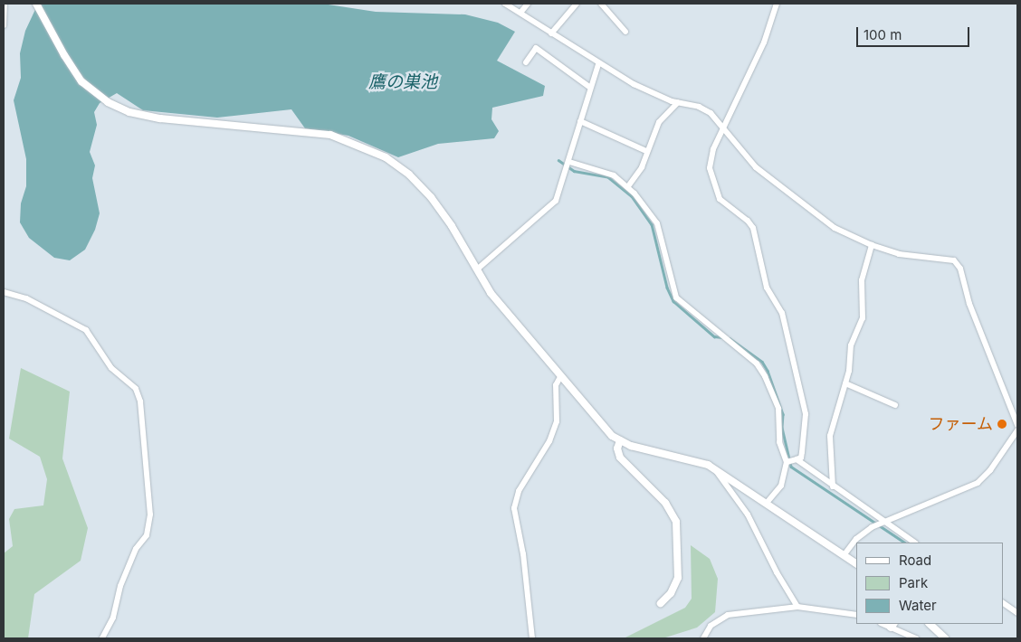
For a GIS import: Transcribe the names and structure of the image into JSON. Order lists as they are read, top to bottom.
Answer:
{
  "water": ["鷹の巣池"],
  "places": ["ファーム"],
  "legend": ["Road", "Park", "Water"],
  "scale_bar": "100 m"
}
